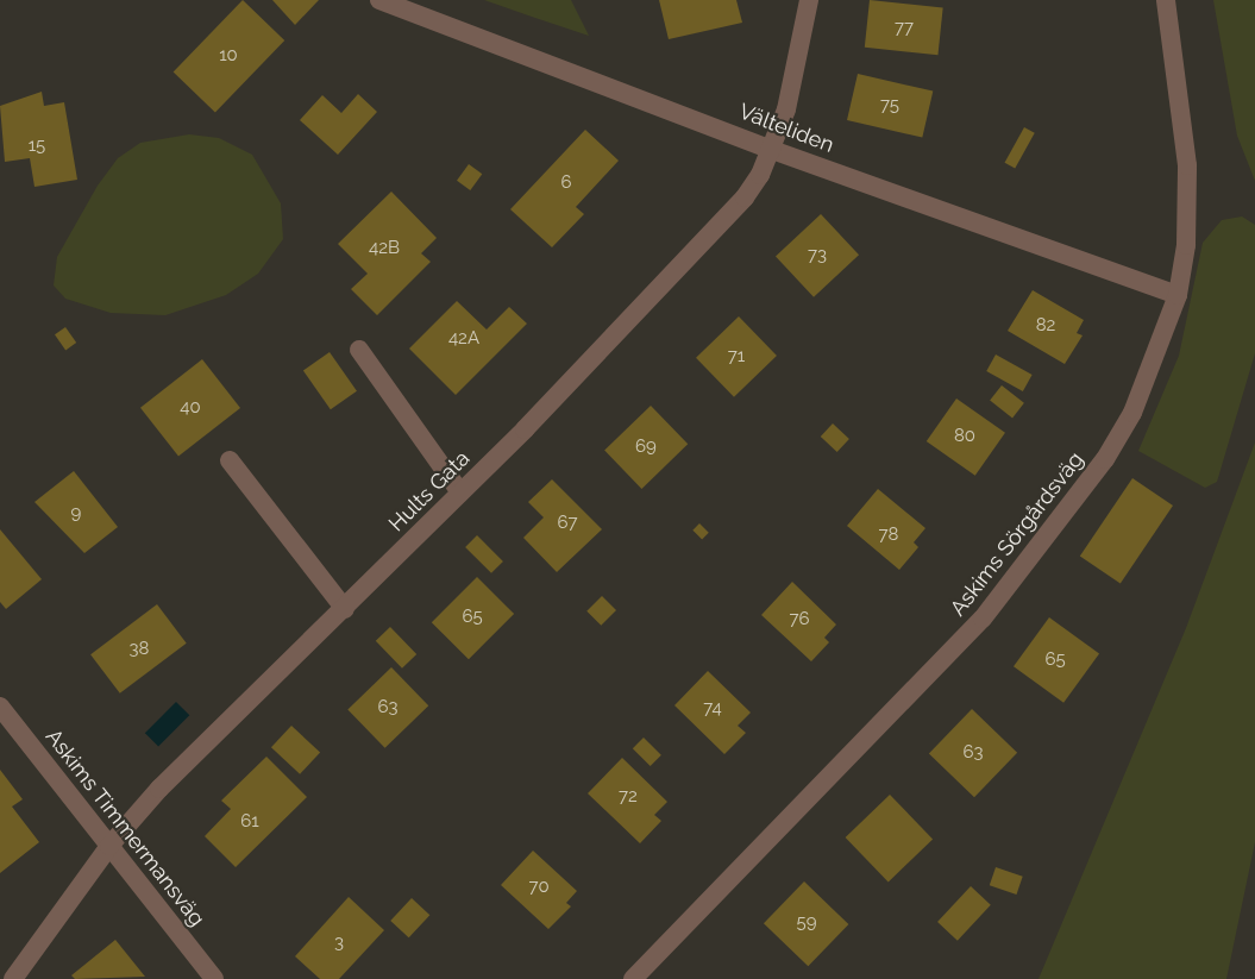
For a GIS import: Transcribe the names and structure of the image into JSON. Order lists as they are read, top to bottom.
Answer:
{
  "streets": {
    "street": [
      "Välteliden",
      "Hults Gata",
      "Askims Sörgårdsväg",
      "Askims Timmermansväg"
    ]
  },
  "crossings": [
    ["Välteliden", "Hults Gata"],
    ["Välteliden", "Askims Sörgårdsväg"],
    ["Hults Gata", "Askims Timmermansväg"]
  ],
  "house_numbers": [
    "77",
    "10",
    "75",
    "15",
    "6",
    "42B",
    "73",
    "82",
    "42A",
    "71",
    "40",
    "80",
    "69",
    "9",
    "67",
    "78",
    "65",
    "76",
    "38",
    "65",
    "63",
    "74",
    "63",
    "72",
    "61",
    "70",
    "59",
    "3"
  ]
}
